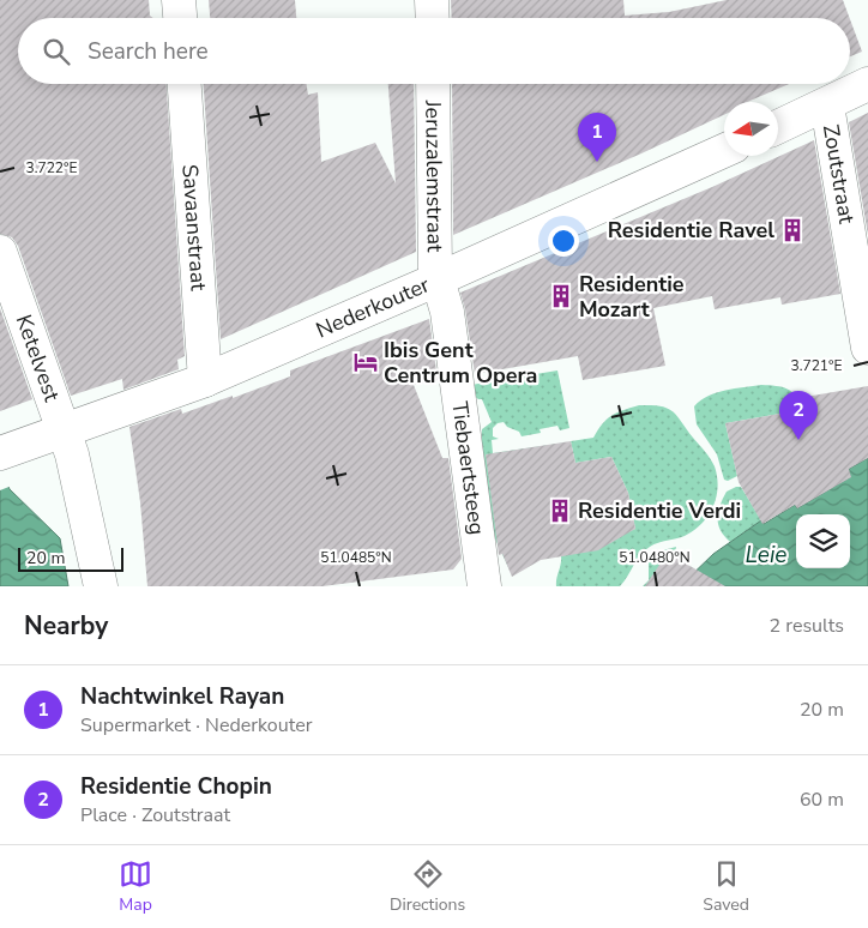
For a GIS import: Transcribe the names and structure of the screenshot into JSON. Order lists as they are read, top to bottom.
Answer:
{
  "streets": {
    "street": [
      "Zoutstraat",
      "Jeruzalemstraat",
      "Savaanstraat",
      "Nederkouter",
      "Ketelvest",
      "Tiebaertsteeg"
    ]
  },
  "crossings": [
    ["Jeruzalemstraat", "Nederkouter"],
    ["Jeruzalemstraat", "Tiebaertsteeg"],
    ["Savaanstraat", "Nederkouter"],
    ["Nederkouter", "Ketelvest"],
    ["Nederkouter", "Tiebaertsteeg"]
  ],
  "water": ["Leie"],
  "places": {
    "building": ["Residentie Ravel", "Residentie Mozart", "Residentie Verdi"],
    "hotel": ["Ibis Gent Centrum Opera"]
  },
  "scale_bar": "20 m",
  "north": "left",
  "page": {
    "search": "Search here",
    "pins": ["1", "2"],
    "scale": "20 m",
    "heading": ["Nearby", "2 results"],
    "list": [
      {
        "mark": "1",
        "name": "Nachtwinkel Rayan",
        "note": "Supermarket · Nederkouter",
        "value": "20 m"
      },
      {
        "mark": "2",
        "name": "Residentie Chopin",
        "note": "Place · Zoutstraat",
        "value": "60 m"
      }
    ],
    "nav": ["Map", "Directions", "Saved"]
  },
  "coordinates": [
    "3.722°E",
    "3.721°E",
    "51.0485°N",
    "51.0480°N"
  ]
}
